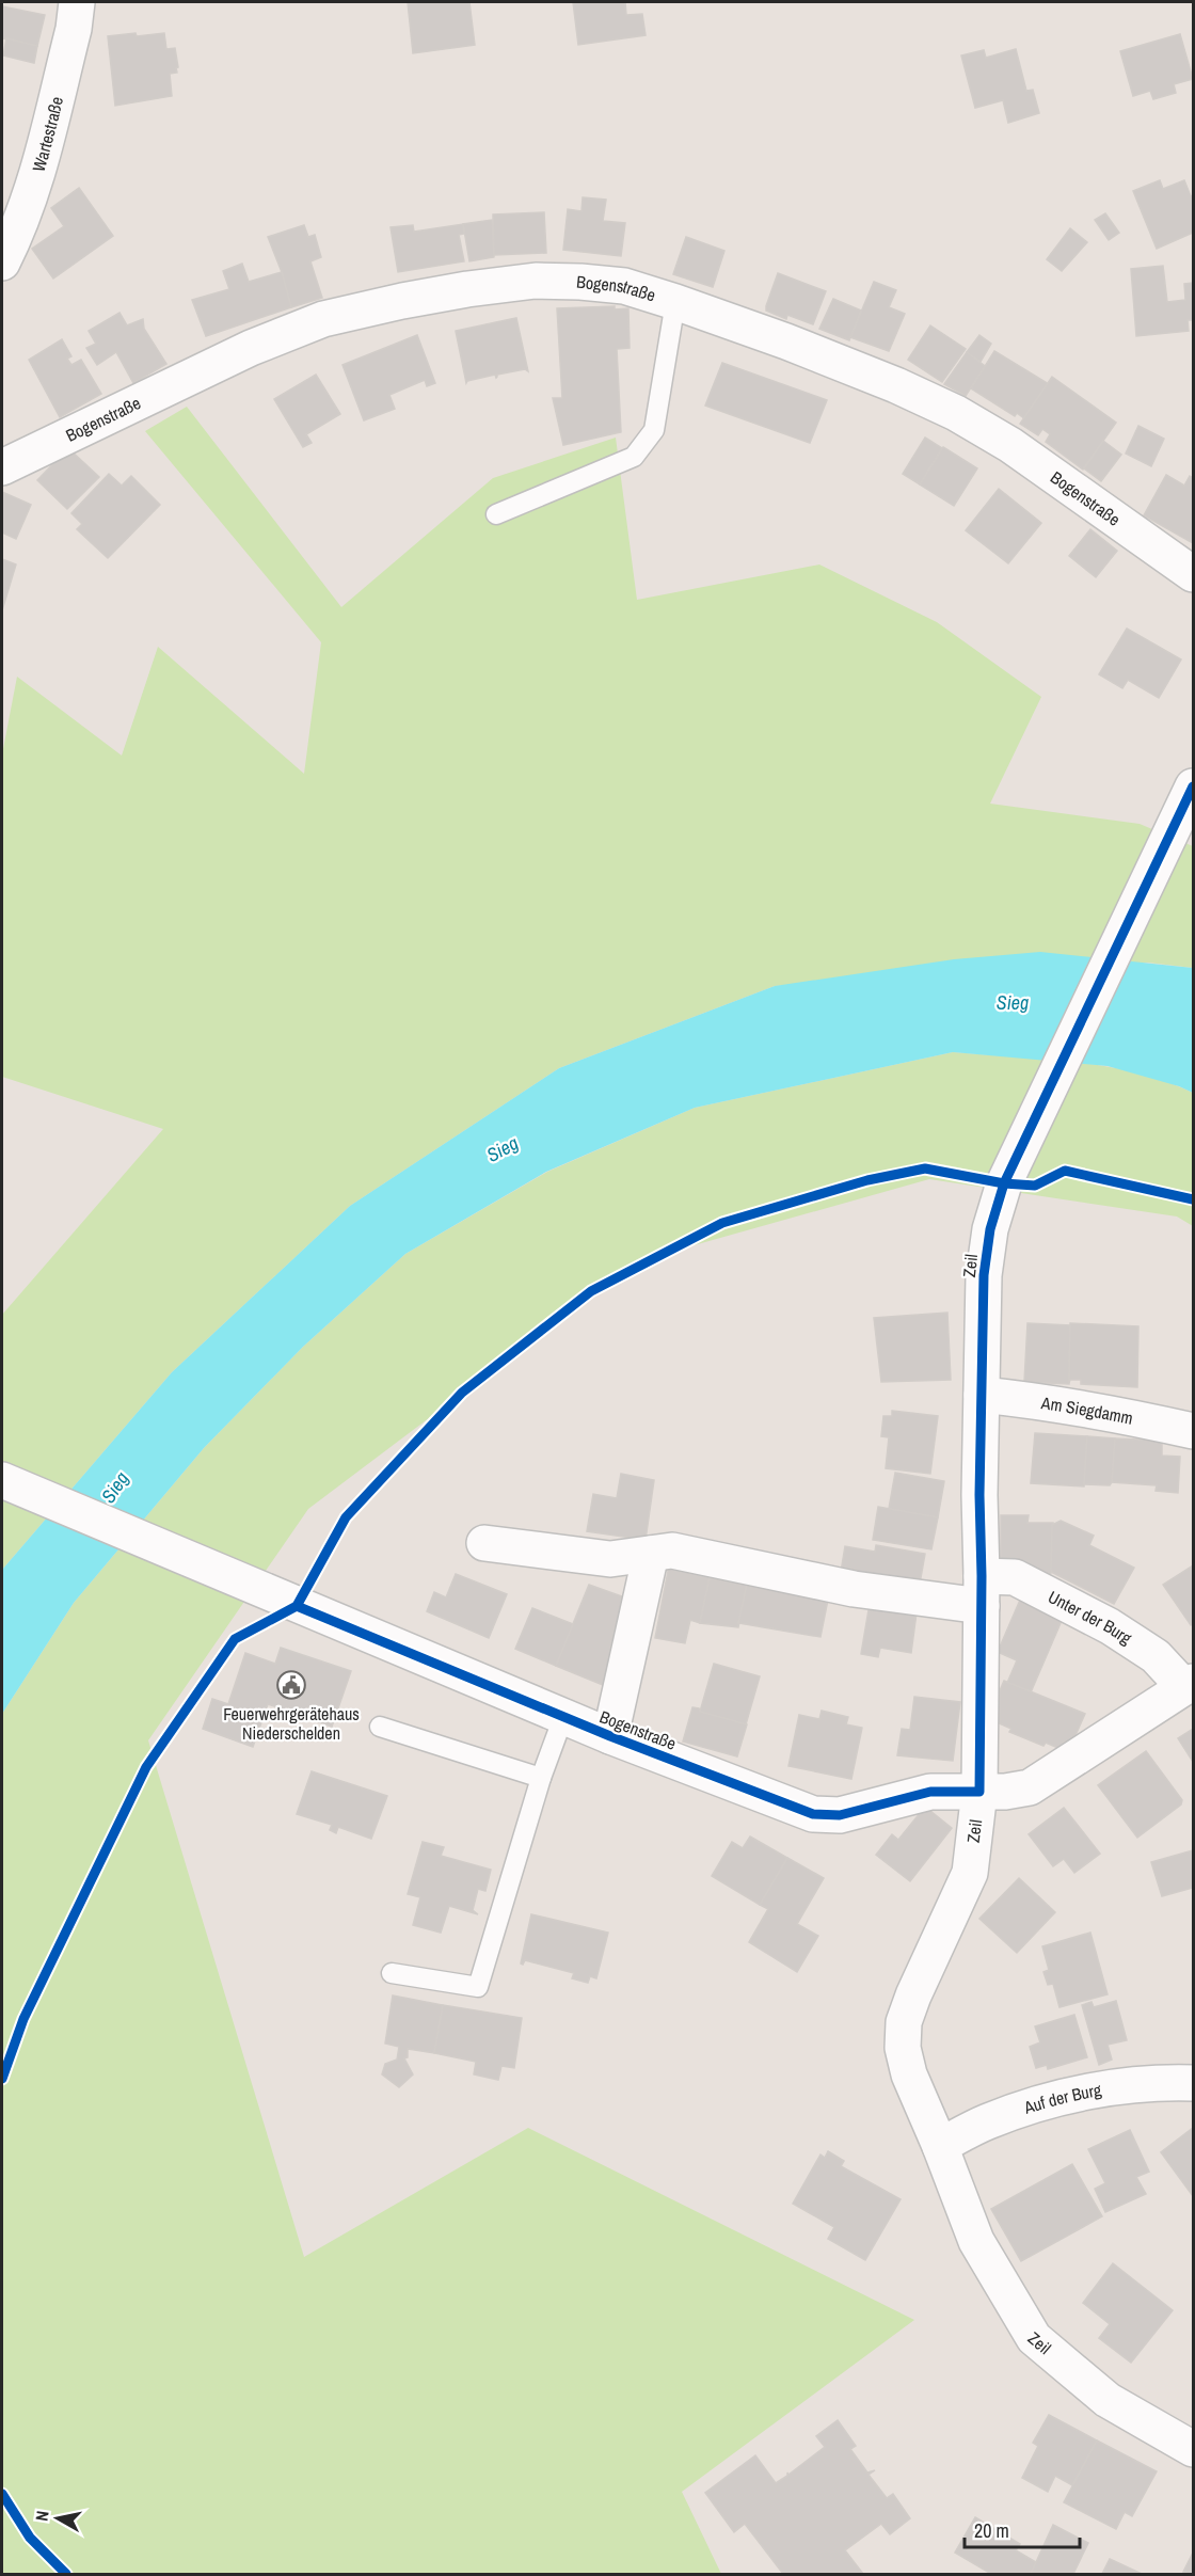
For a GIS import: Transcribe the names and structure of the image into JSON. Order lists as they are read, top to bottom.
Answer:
{
  "streets": {
    "street": [
      "Wartestraße",
      "Bogenstraße",
      "Zeil",
      "Am Siegdamm",
      "Unter der Burg",
      "Auf der Burg"
    ]
  },
  "crossings": [
    ["Bogenstraße", "Zeil"],
    ["Bogenstraße", "Unter der Burg"],
    ["Zeil", "Am Siegdamm"],
    ["Zeil", "Unter der Burg"],
    ["Zeil", "Auf der Burg"]
  ],
  "water": ["Sieg"],
  "places": {
    "public building": ["Feuerwehrgerätehaus Niederschelden"]
  },
  "scale_bar": "20 m",
  "north": "left"
}
